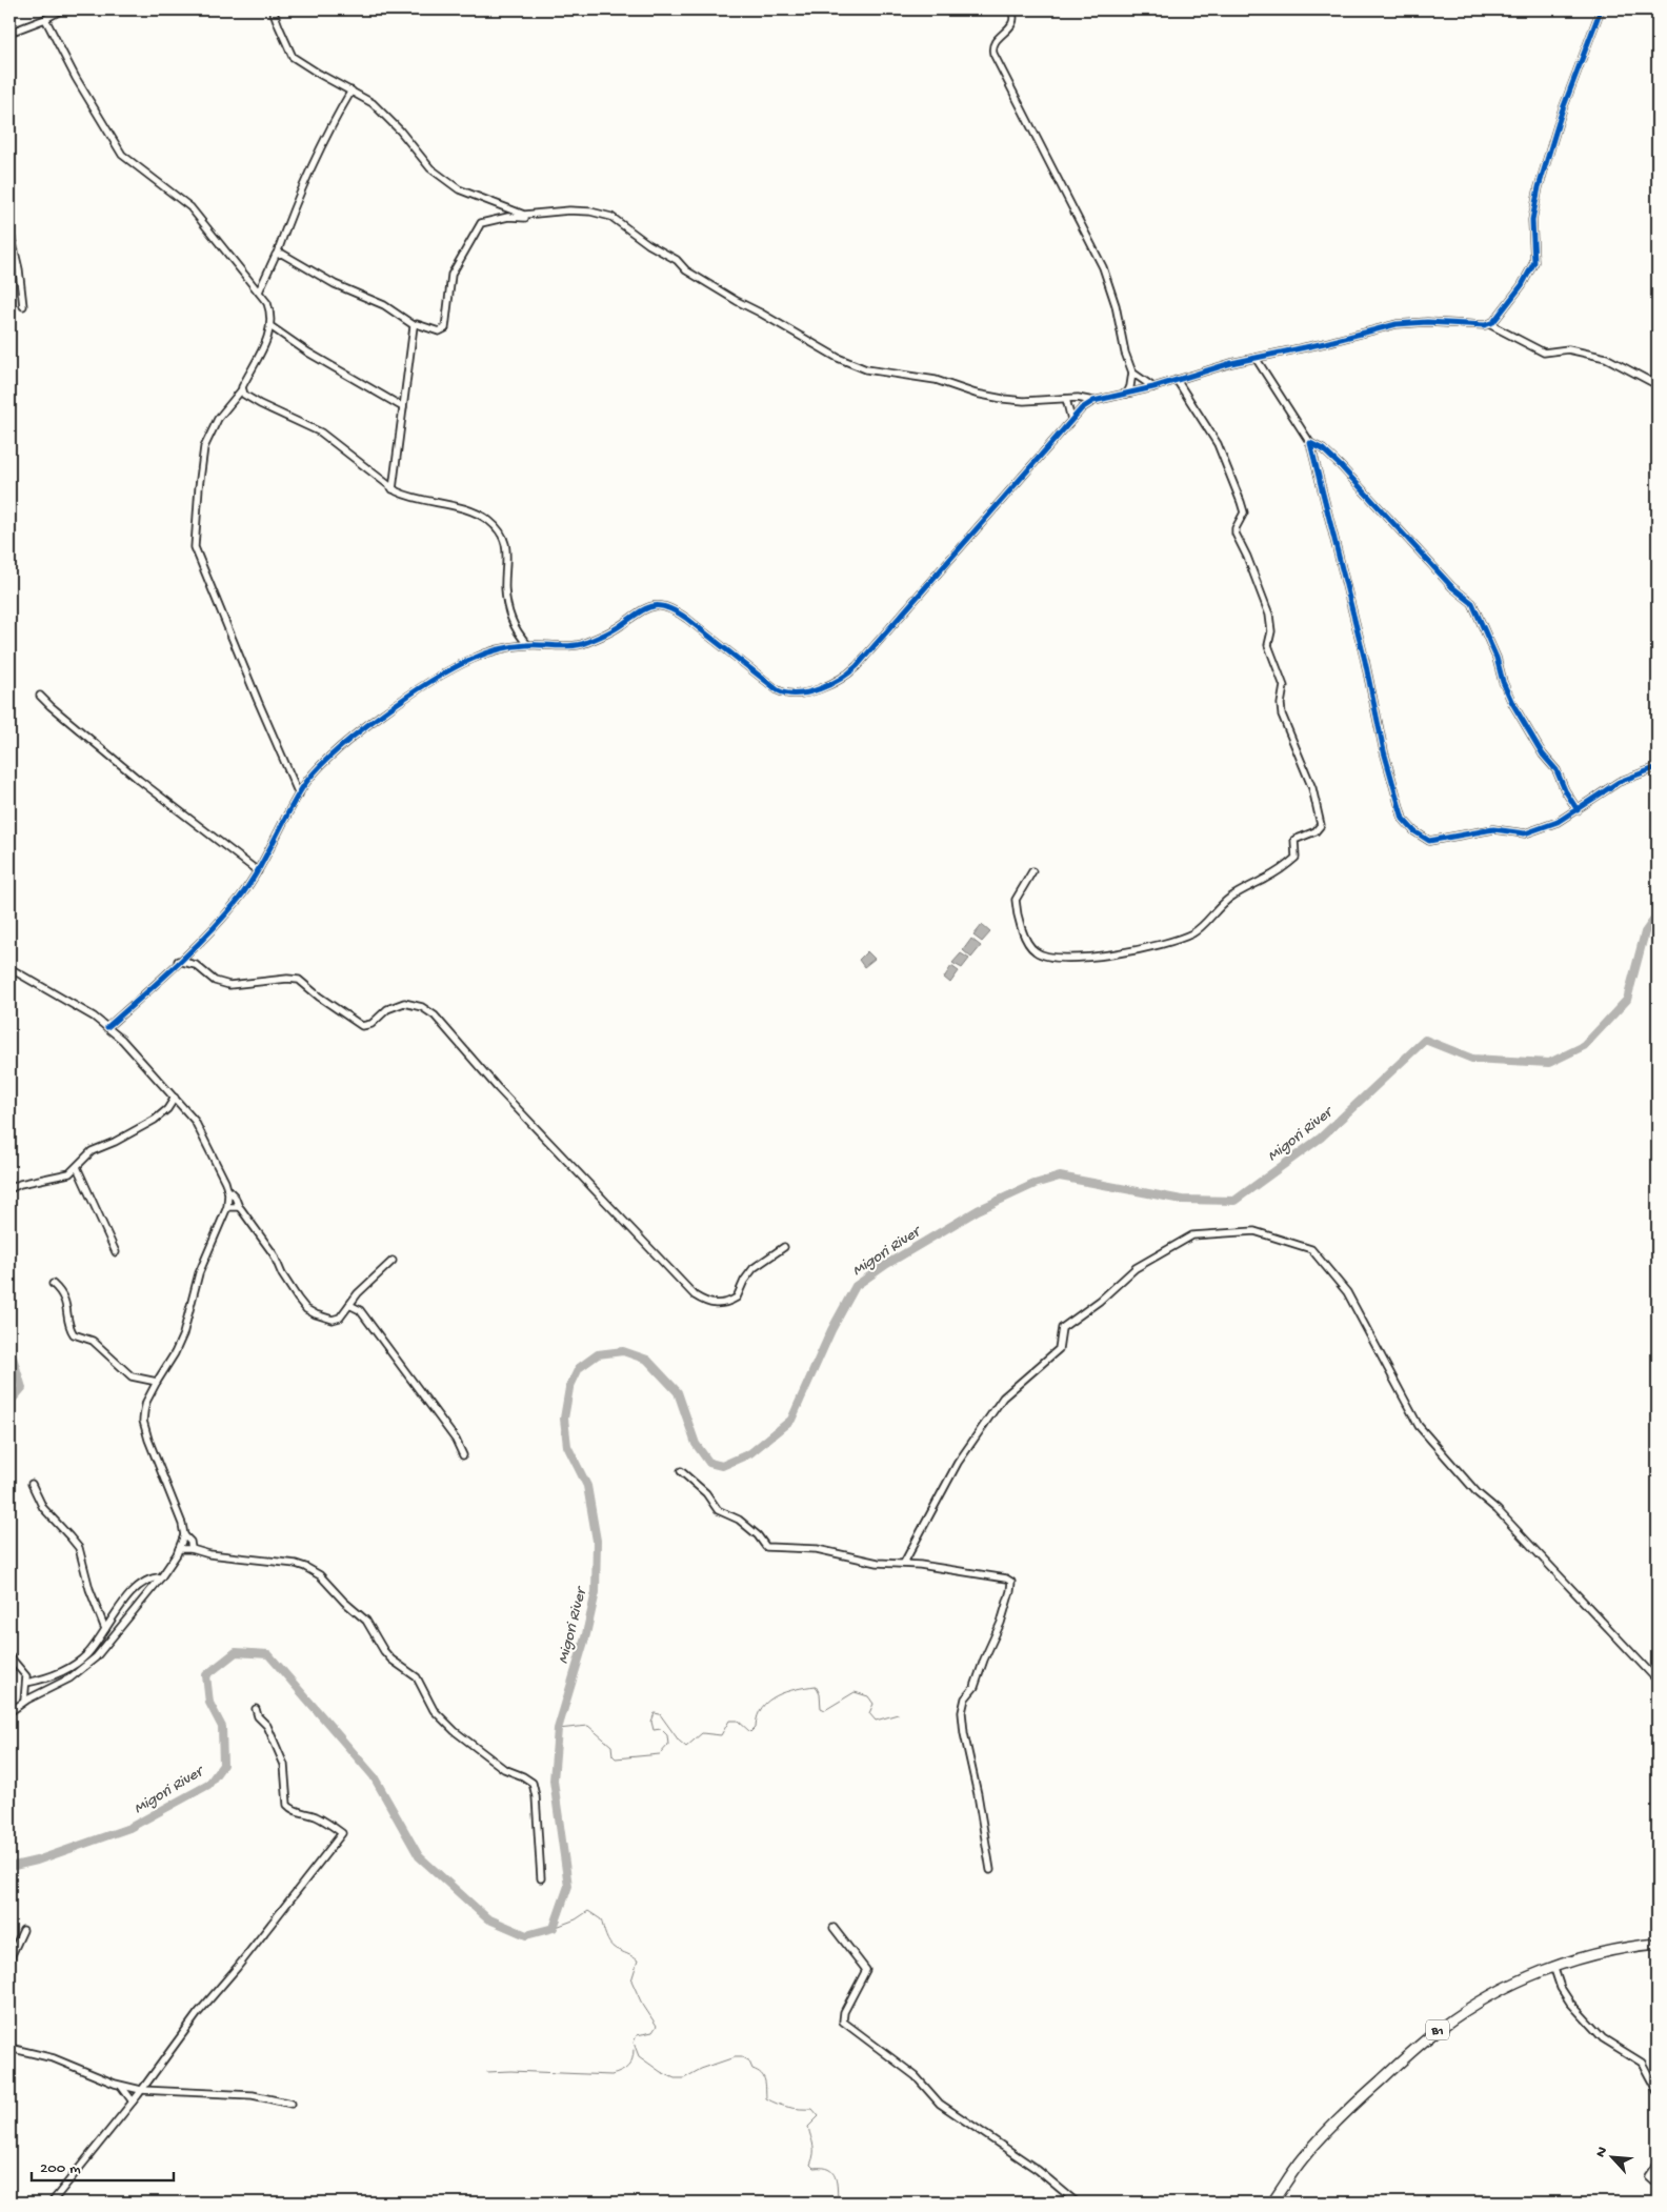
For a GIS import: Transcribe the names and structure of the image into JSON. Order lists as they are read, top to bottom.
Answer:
{
  "streets": {
    "highway": ["B1"]
  },
  "water": ["Migori River"],
  "scale_bar": "200 m",
  "north": "top left"
}
